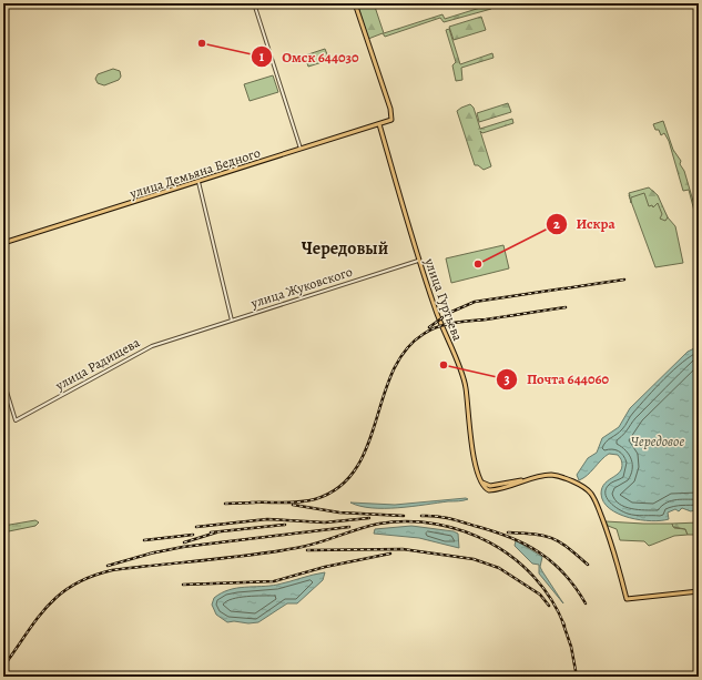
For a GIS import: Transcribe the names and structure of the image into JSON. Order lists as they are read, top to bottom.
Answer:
{
  "streets": {
    "main road": ["улица Демьяна Бедного", "улица Гуртьева"],
    "street": ["улица Жуковского", "улица Радищева"]
  },
  "crossings": [
    ["улица Демьяна Бедного", "улица Гуртьева"],
    ["улица Жуковского", "улица Гуртьева"],
    ["улица Жуковского", "улица Радищева"]
  ],
  "districts": ["Чередовый"],
  "water": ["Чередовое"],
  "places": ["Омск 644030", "Искра", "Почта 644060"]
}
